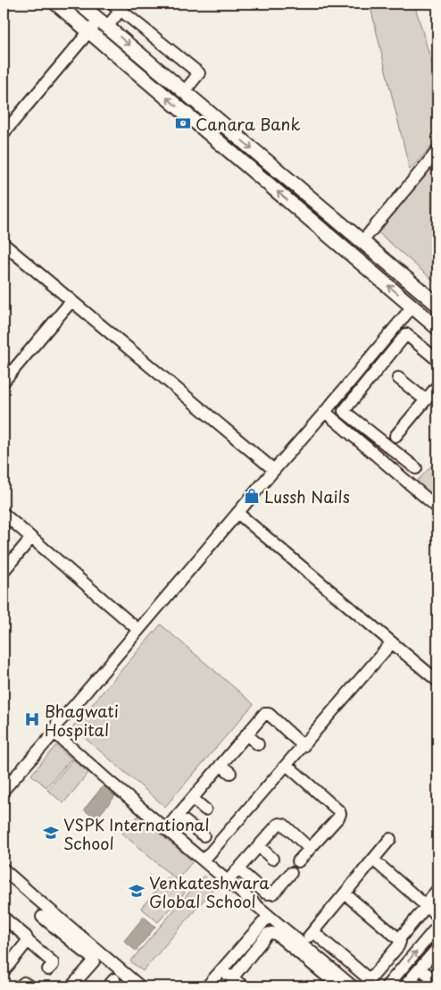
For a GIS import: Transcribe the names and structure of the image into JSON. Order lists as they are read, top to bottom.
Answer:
{
  "places": {
    "bank": ["Canara Bank"],
    "shop": ["Lussh Nails"],
    "hospital": ["Bhagwati Hospital"],
    "school or university": ["VSPK International School", "Venkateshwara Global School"]
  }
}
